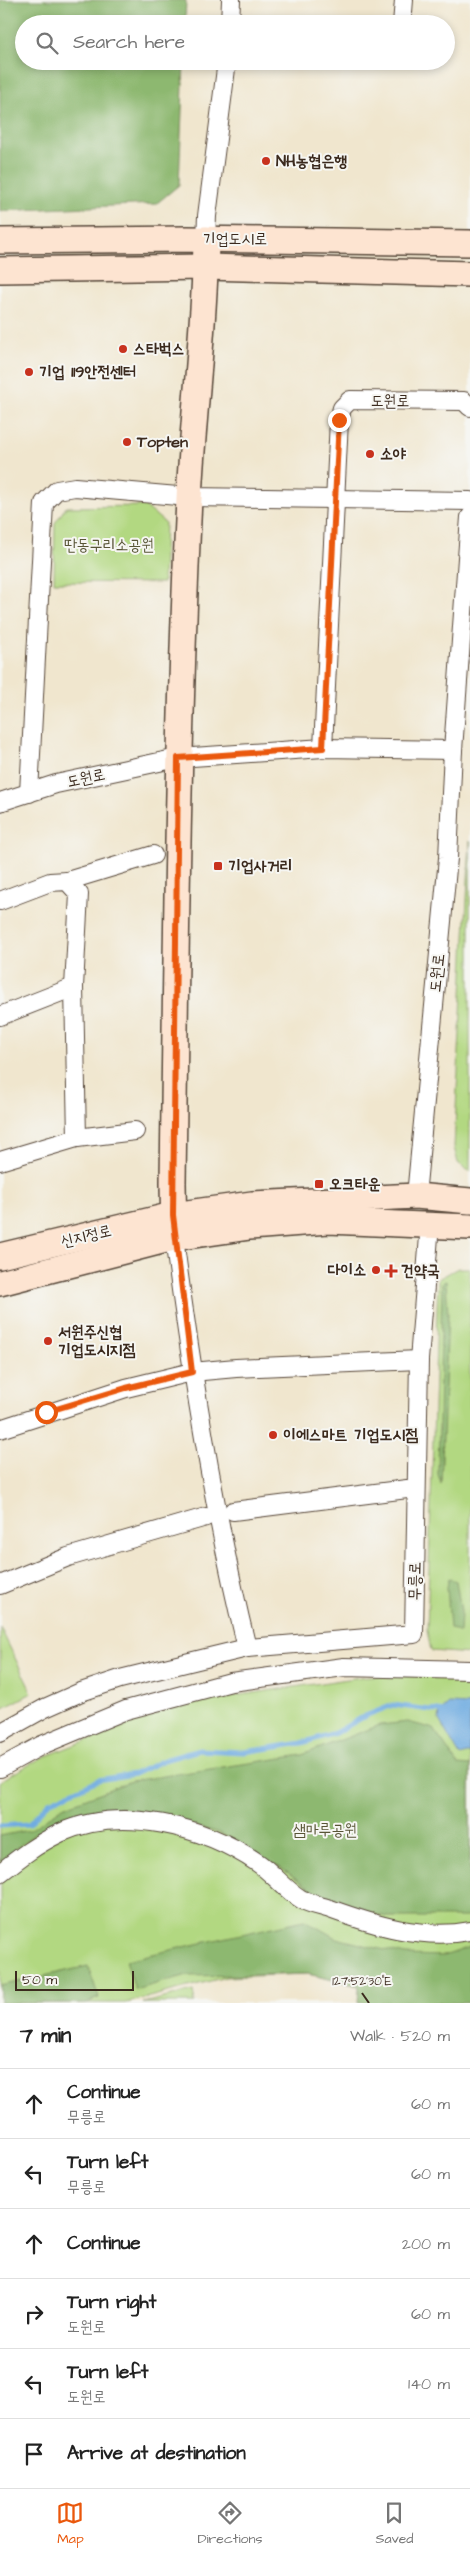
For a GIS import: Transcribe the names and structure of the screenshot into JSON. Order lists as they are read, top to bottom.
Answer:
{
  "streets": {
    "street": [
      "기업도시로",
      "도원로",
      "신지정로",
      "무릉로"
    ]
  },
  "parks": ["딴동구리소공원", "샘마루공원"],
  "places": {
    "other": [
      "NH농협은행",
      "스타벅스",
      "기업 119안전센터",
      "Topten",
      "소야",
      "다이소",
      "서원주신협 기업도시지점",
      "이에스마트 기업도시점"
    ],
    "transit": ["기업사거리", "오크타운"],
    "health": ["건약국"]
  },
  "scale_bar": "50 m",
  "page": {
    "search": "Search here",
    "scale": "50 m",
    "heading": ["7 min", "Walk · 520 m"],
    "list": [
      ["Continue", "무릉로", "60 m"],
      ["Turn left", "무릉로", "60 m"],
      ["Continue", "200 m"],
      ["Turn right", "도원로", "60 m"],
      ["Turn left", "도원로", "140 m"],
      "Arrive at destination"
    ],
    "nav": ["Map", "Directions", "Saved"]
  },
  "coordinates": ["127°52'30\"E"]
}
